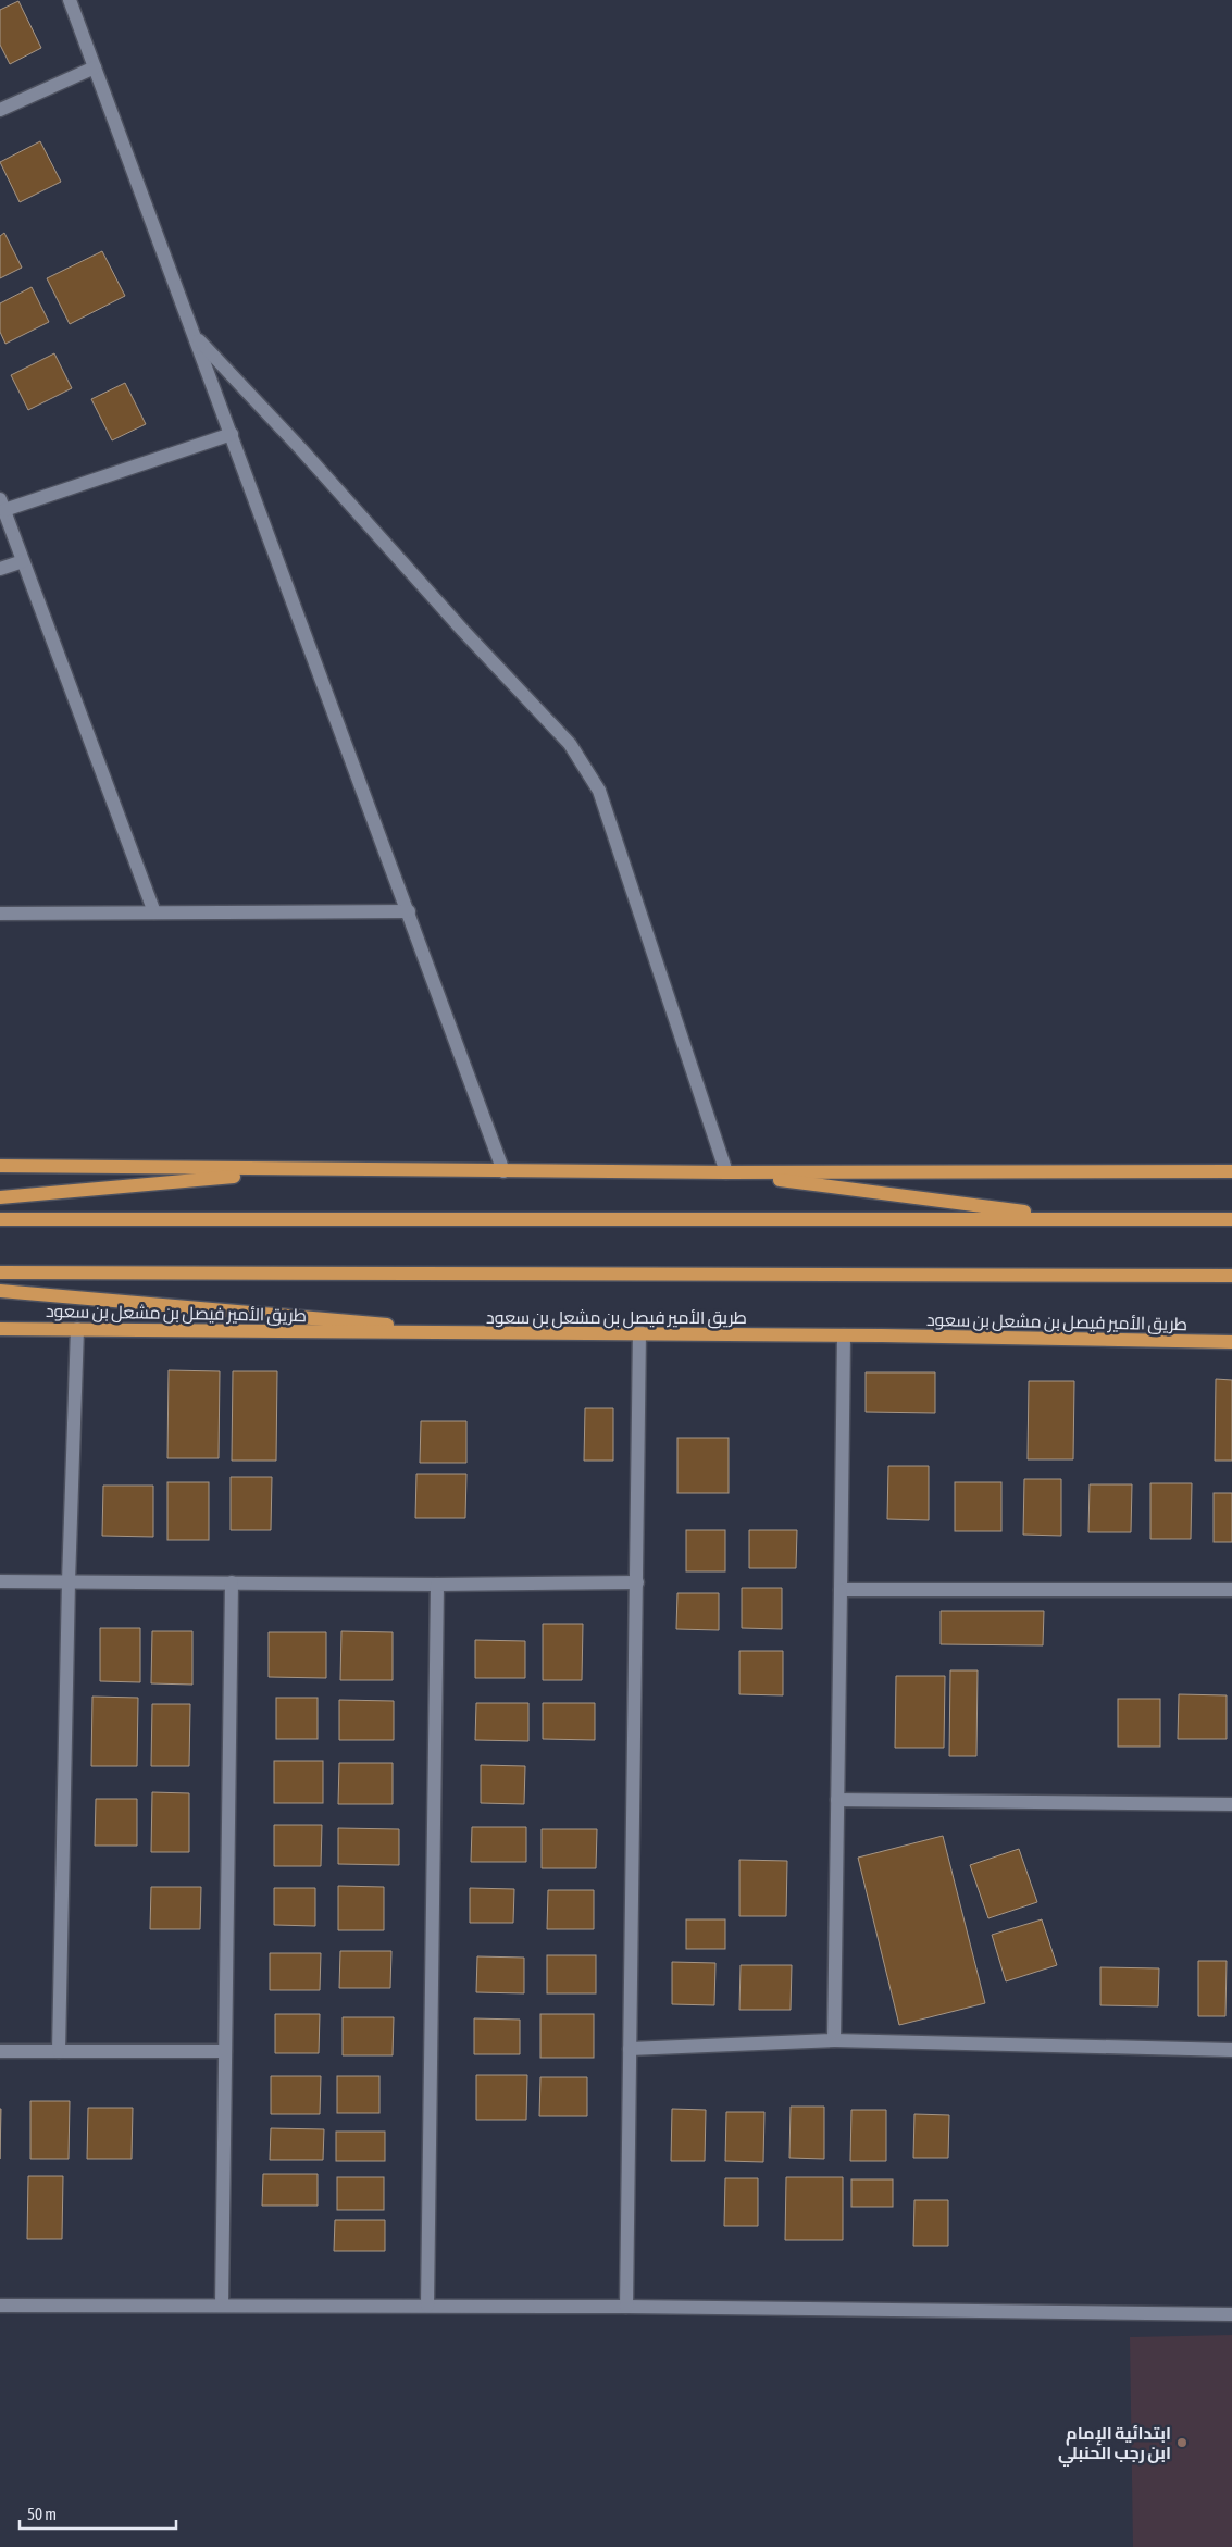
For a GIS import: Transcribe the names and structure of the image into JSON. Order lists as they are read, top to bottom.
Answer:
{
  "streets": {
    "main road": ["طريق الأمير فيصل بن مشعل بن سعود"]
  },
  "places": ["ابتدائية الإمام ابن رجب الحنبلي"],
  "scale_bar": "50 m"
}
